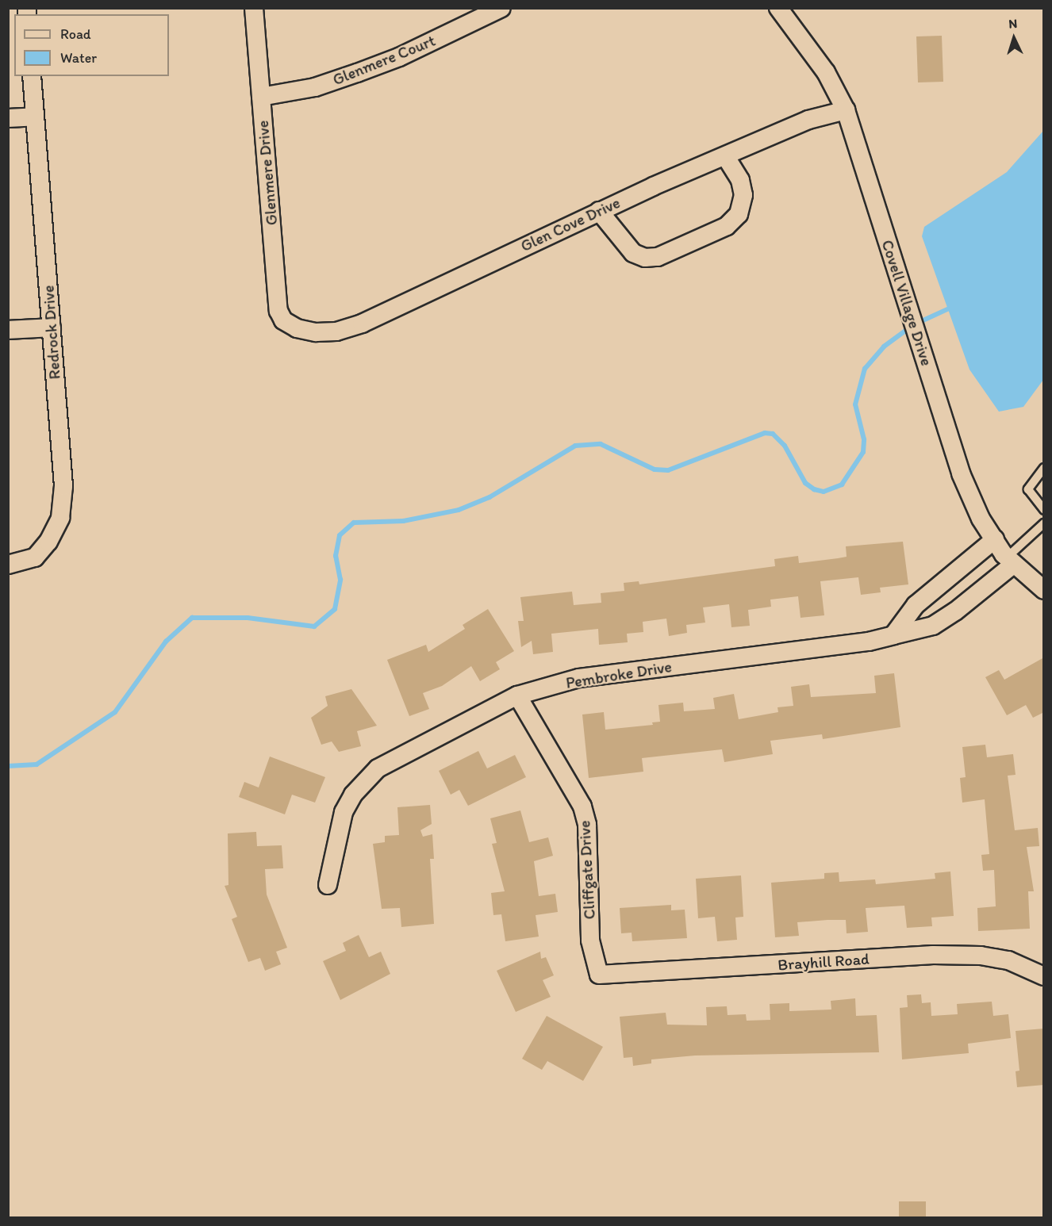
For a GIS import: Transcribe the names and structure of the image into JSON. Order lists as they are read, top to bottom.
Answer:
{
  "streets": {
    "street": [
      "Glenmere Court",
      "Glenmere Drive",
      "Glen Cove Drive",
      "Covell Village Drive",
      "Redrock Drive",
      "Pembroke Drive",
      "Cliffgate Drive",
      "Brayhill Road"
    ]
  },
  "crossings": [
    ["Glenmere Court", "Glenmere Drive"],
    ["Glenmere Drive", "Glen Cove Drive"],
    ["Glen Cove Drive", "Covell Village Drive"],
    ["Covell Village Drive", "Pembroke Drive"],
    ["Pembroke Drive", "Cliffgate Drive"],
    ["Cliffgate Drive", "Brayhill Road"]
  ],
  "legend": ["Road", "Water"],
  "north": "top"
}
